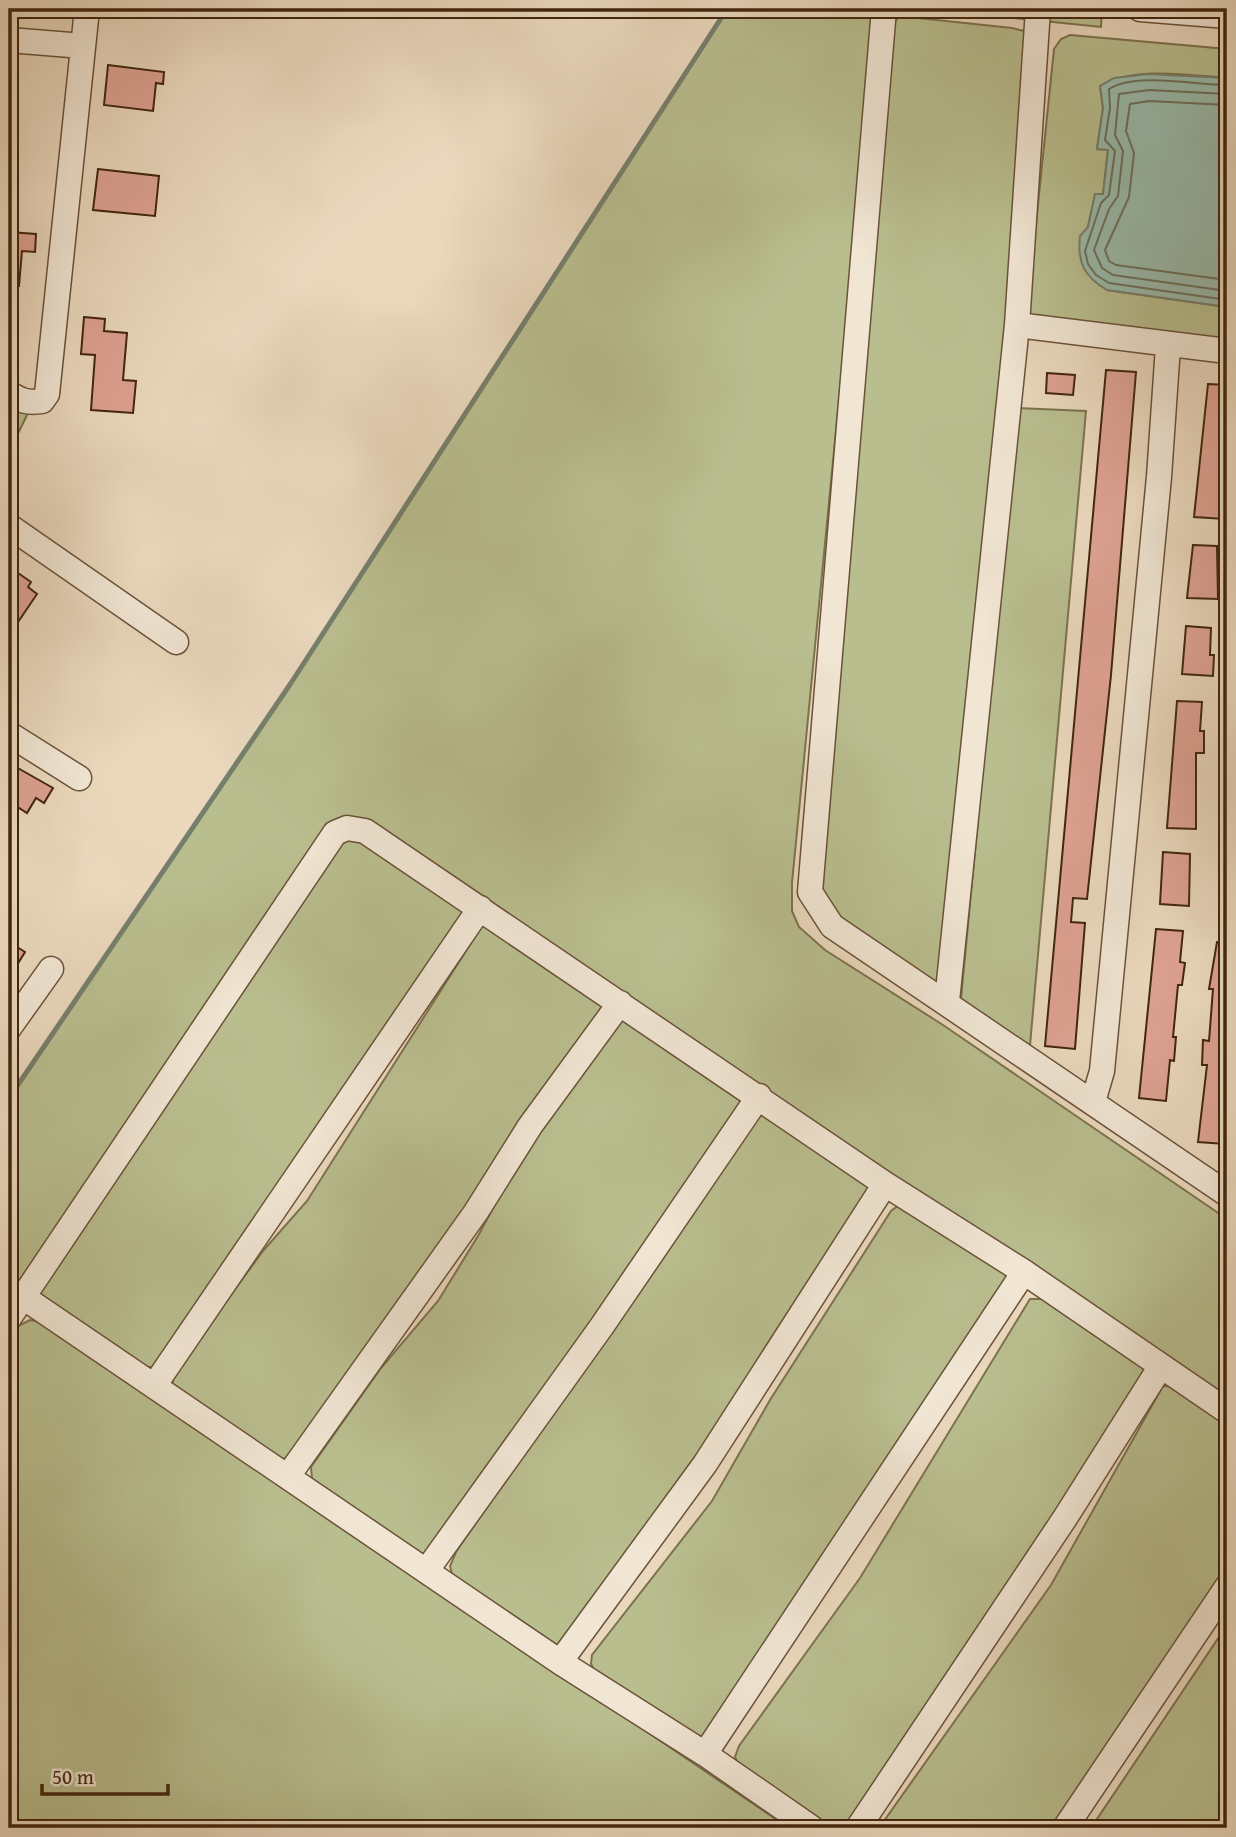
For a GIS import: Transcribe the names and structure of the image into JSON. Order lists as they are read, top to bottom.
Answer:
{
  "scale_bar": "50 m"
}
